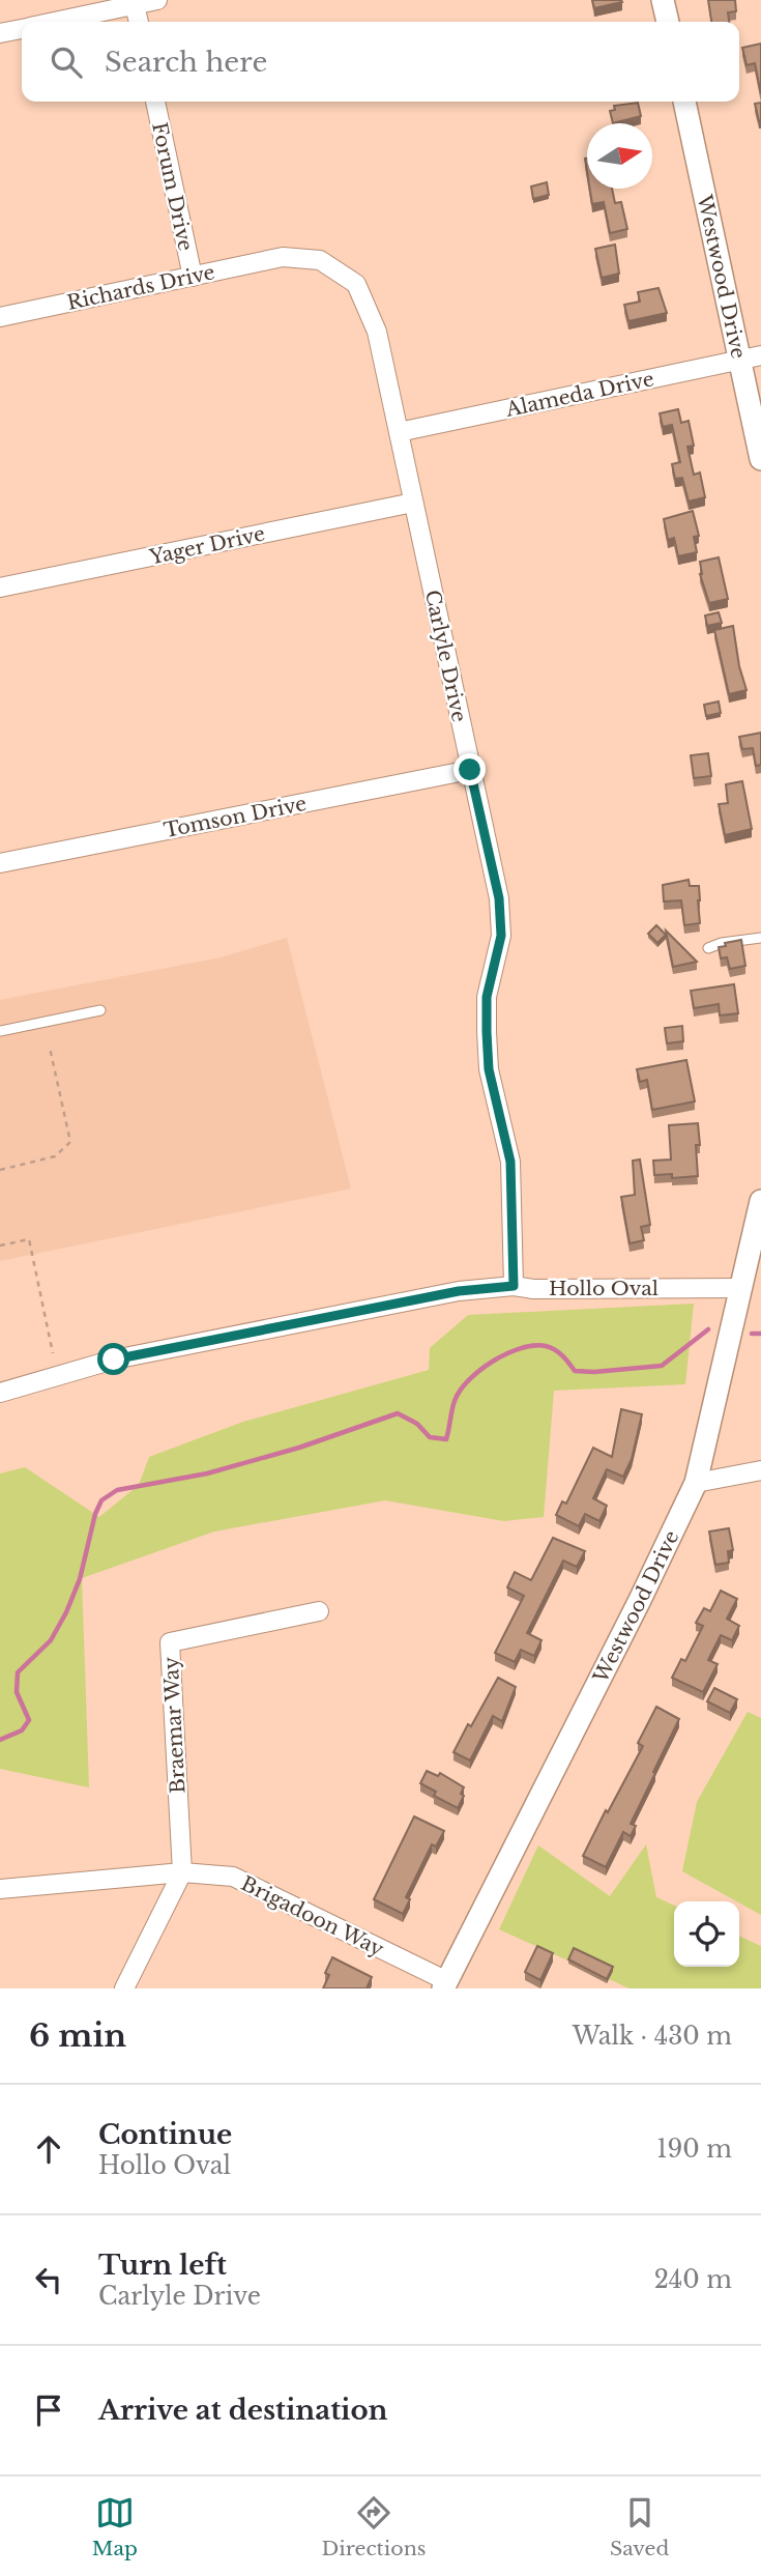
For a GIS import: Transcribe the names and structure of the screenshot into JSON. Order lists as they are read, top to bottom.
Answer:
{
  "streets": {
    "street": [
      "Forum Drive",
      "Westwood Drive",
      "Richards Drive",
      "Alameda Drive",
      "Yager Drive",
      "Carlyle Drive",
      "Tomson Drive",
      "Hollo Oval",
      "Braemar Way",
      "Brigadoon Way"
    ]
  },
  "crossings": [
    ["Forum Drive", "Richards Drive"],
    ["Westwood Drive", "Alameda Drive"],
    ["Westwood Drive", "Hollo Oval"],
    ["Westwood Drive", "Brigadoon Way"],
    ["Richards Drive", "Carlyle Drive"],
    ["Alameda Drive", "Carlyle Drive"],
    ["Yager Drive", "Carlyle Drive"],
    ["Carlyle Drive", "Tomson Drive"],
    ["Carlyle Drive", "Hollo Oval"],
    ["Braemar Way", "Brigadoon Way"]
  ],
  "north": "right",
  "page": {
    "search": "Search here",
    "heading": ["6 min", "Walk · 430 m"],
    "list": [
      ["Continue", "Hollo Oval", "190 m"],
      ["Turn left", "Carlyle Drive", "240 m"],
      "Arrive at destination"
    ],
    "nav": ["Map", "Directions", "Saved"]
  }
}
